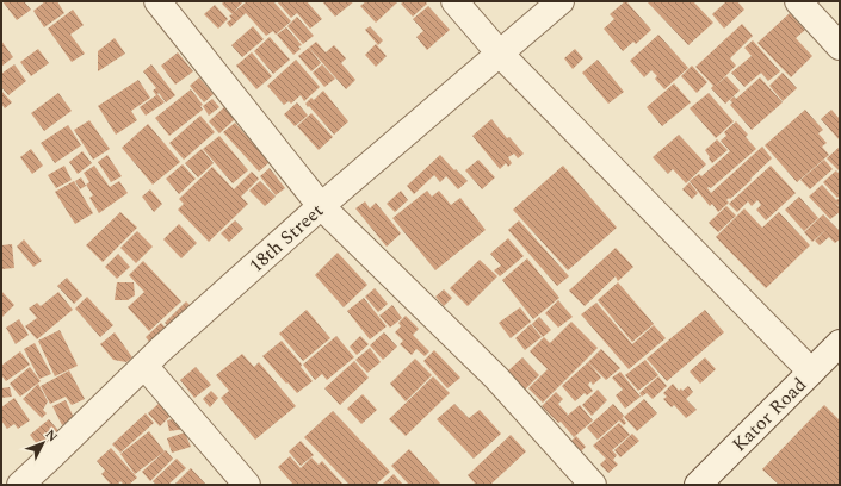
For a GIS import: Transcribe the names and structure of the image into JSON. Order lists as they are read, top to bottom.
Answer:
{
  "streets": {
    "street": ["18th Street", "Kator Road"]
  },
  "north": "top right"
}
